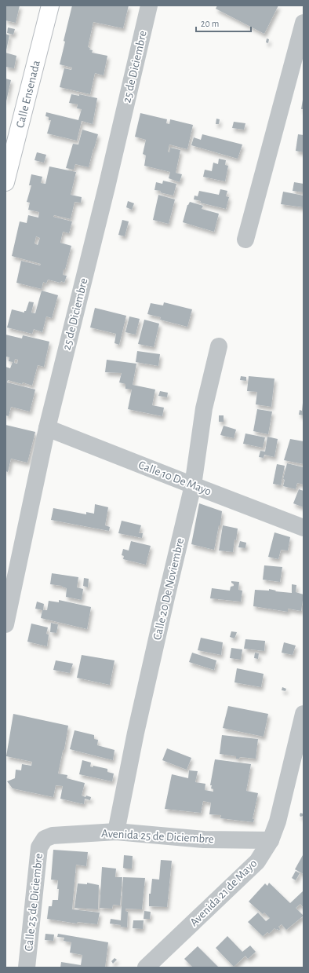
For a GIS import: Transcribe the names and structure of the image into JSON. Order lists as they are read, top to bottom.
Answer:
{
  "streets": {
    "street": [
      "25 de Diciembre",
      "Calle Ensenada",
      "Calle 10 De Mayo",
      "Calle 20 De Noviembre",
      "Avenida 25 de Diciembre",
      "Avenida 21 de Mayo",
      "Calle 25 de Diciembre"
    ]
  },
  "crossings": [
    ["25 de Diciembre", "Calle 10 De Mayo"],
    ["Calle 10 De Mayo", "Calle 20 De Noviembre"],
    ["Calle 20 De Noviembre", "Avenida 25 de Diciembre"],
    ["Avenida 25 de Diciembre", "Avenida 21 de Mayo"],
    ["Avenida 25 de Diciembre", "Calle 25 de Diciembre"]
  ],
  "scale_bar": "20 m"
}
